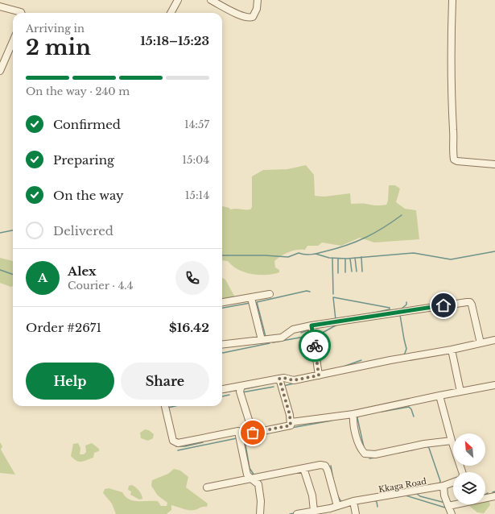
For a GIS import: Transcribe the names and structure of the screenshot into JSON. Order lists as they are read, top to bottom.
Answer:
{
  "streets": {
    "street": ["Kkaga Road"]
  },
  "north": "top left",
  "page": {
    "heading": ["2 min", "Arriving in", "15:18–15:23"],
    "panel": [
      "Alex",
      "Courier · 4.4",
      "Order #2671",
      "$16.42"
    ],
    "bar": "On the way · 240 m",
    "list": [
      ["Confirmed", "14:57"],
      ["Preparing", "15:04"],
      ["On the way", "15:14"],
      "Delivered"
    ],
    "round": "A",
    "buttons": ["Help", "Share"]
  }
}
